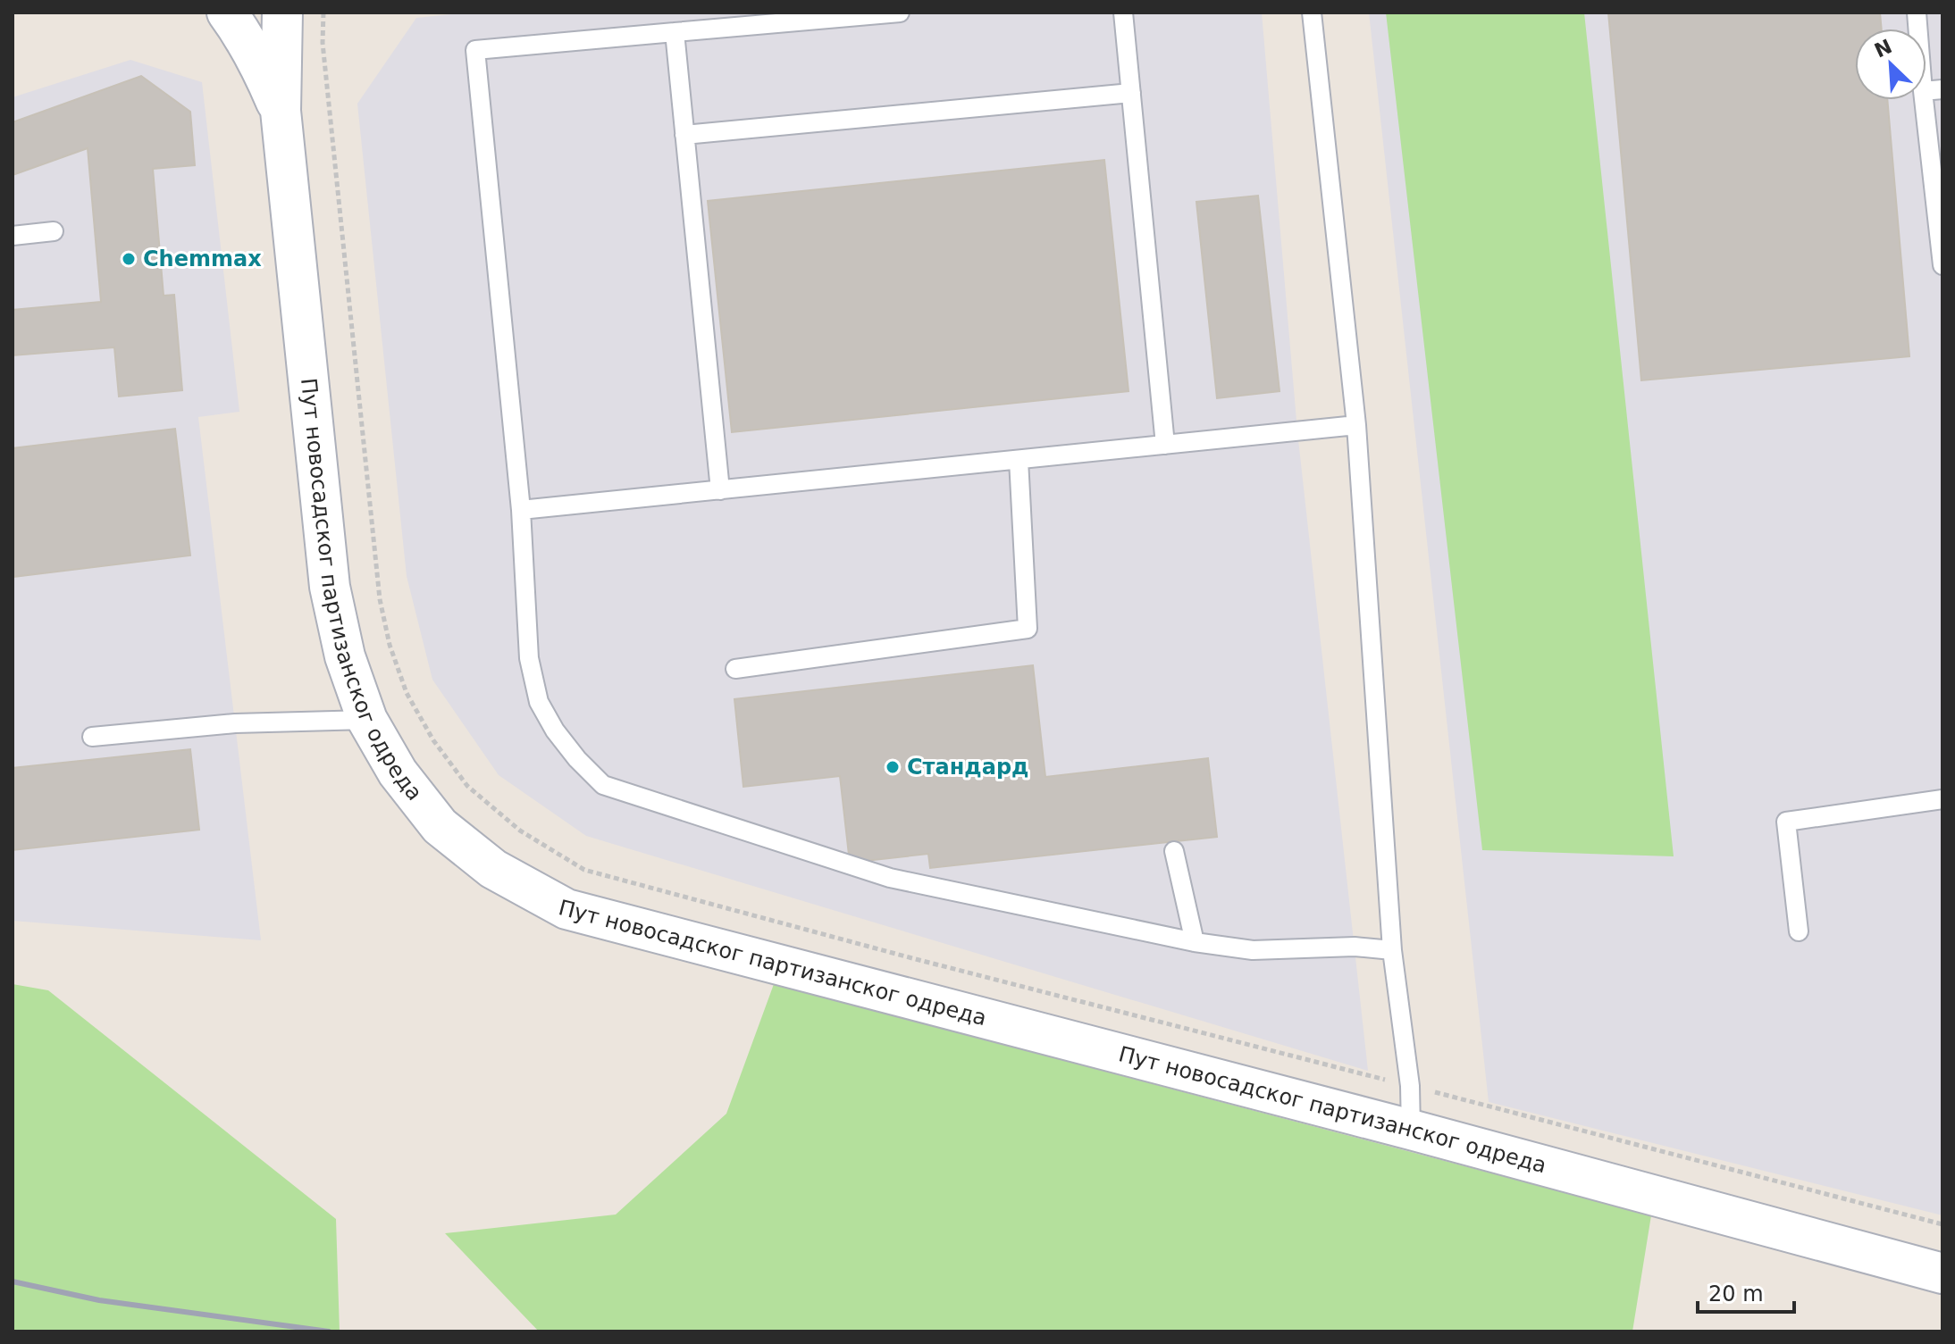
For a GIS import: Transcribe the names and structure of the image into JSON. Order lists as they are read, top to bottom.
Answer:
{
  "streets": {
    "street": ["Пут новосадског партизанског одреда"]
  },
  "places": ["Chemmax", "Стандард"],
  "scale_bar": "20 m",
  "north": "top left"
}
